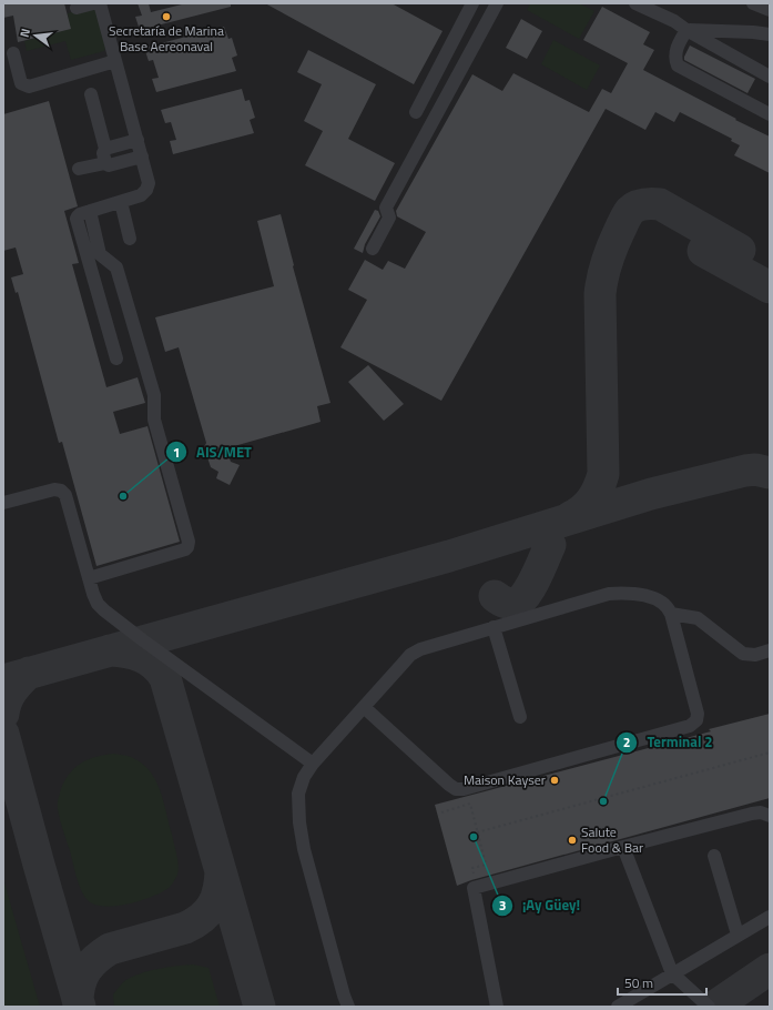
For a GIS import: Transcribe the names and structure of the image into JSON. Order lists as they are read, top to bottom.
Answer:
{
  "places": [
    "Secretaría de Marina Base Aereonaval",
    "AIS/MET",
    "Maison Kayser",
    "Terminal 2",
    "¡Ay Güey!",
    "Salute Food & Bar"
  ],
  "scale_bar": "50 m",
  "north": "left"
}
